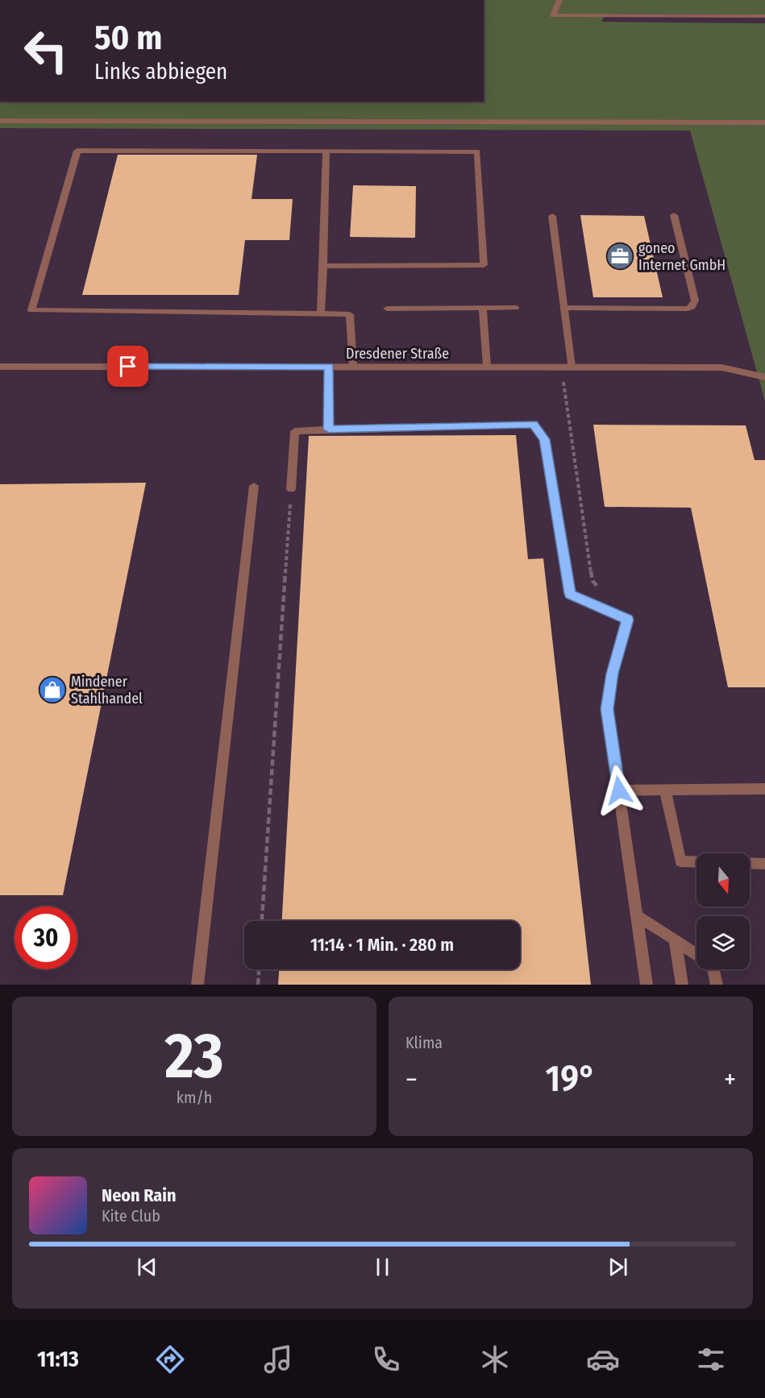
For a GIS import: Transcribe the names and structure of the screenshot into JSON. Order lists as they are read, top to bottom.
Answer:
{
  "streets": {
    "street": ["Dresdener Straße"]
  },
  "places": {
    "office": ["goneo Internet GmbH"],
    "shop": ["Mindener Stahlhandel"]
  },
  "north": "bottom",
  "page": {
    "turn": ["50 m", "Links abbiegen"],
    "limit": "30",
    "trip": "11:14 · 1 Min. · 280 m",
    "tile": [
      ["23", "km/h"],
      "Klima"
    ],
    "heat": ["−", "19°", "+"],
    "song": ["Neon Rain", "Kite Club"],
    "tabs": "11:13"
  }
}
